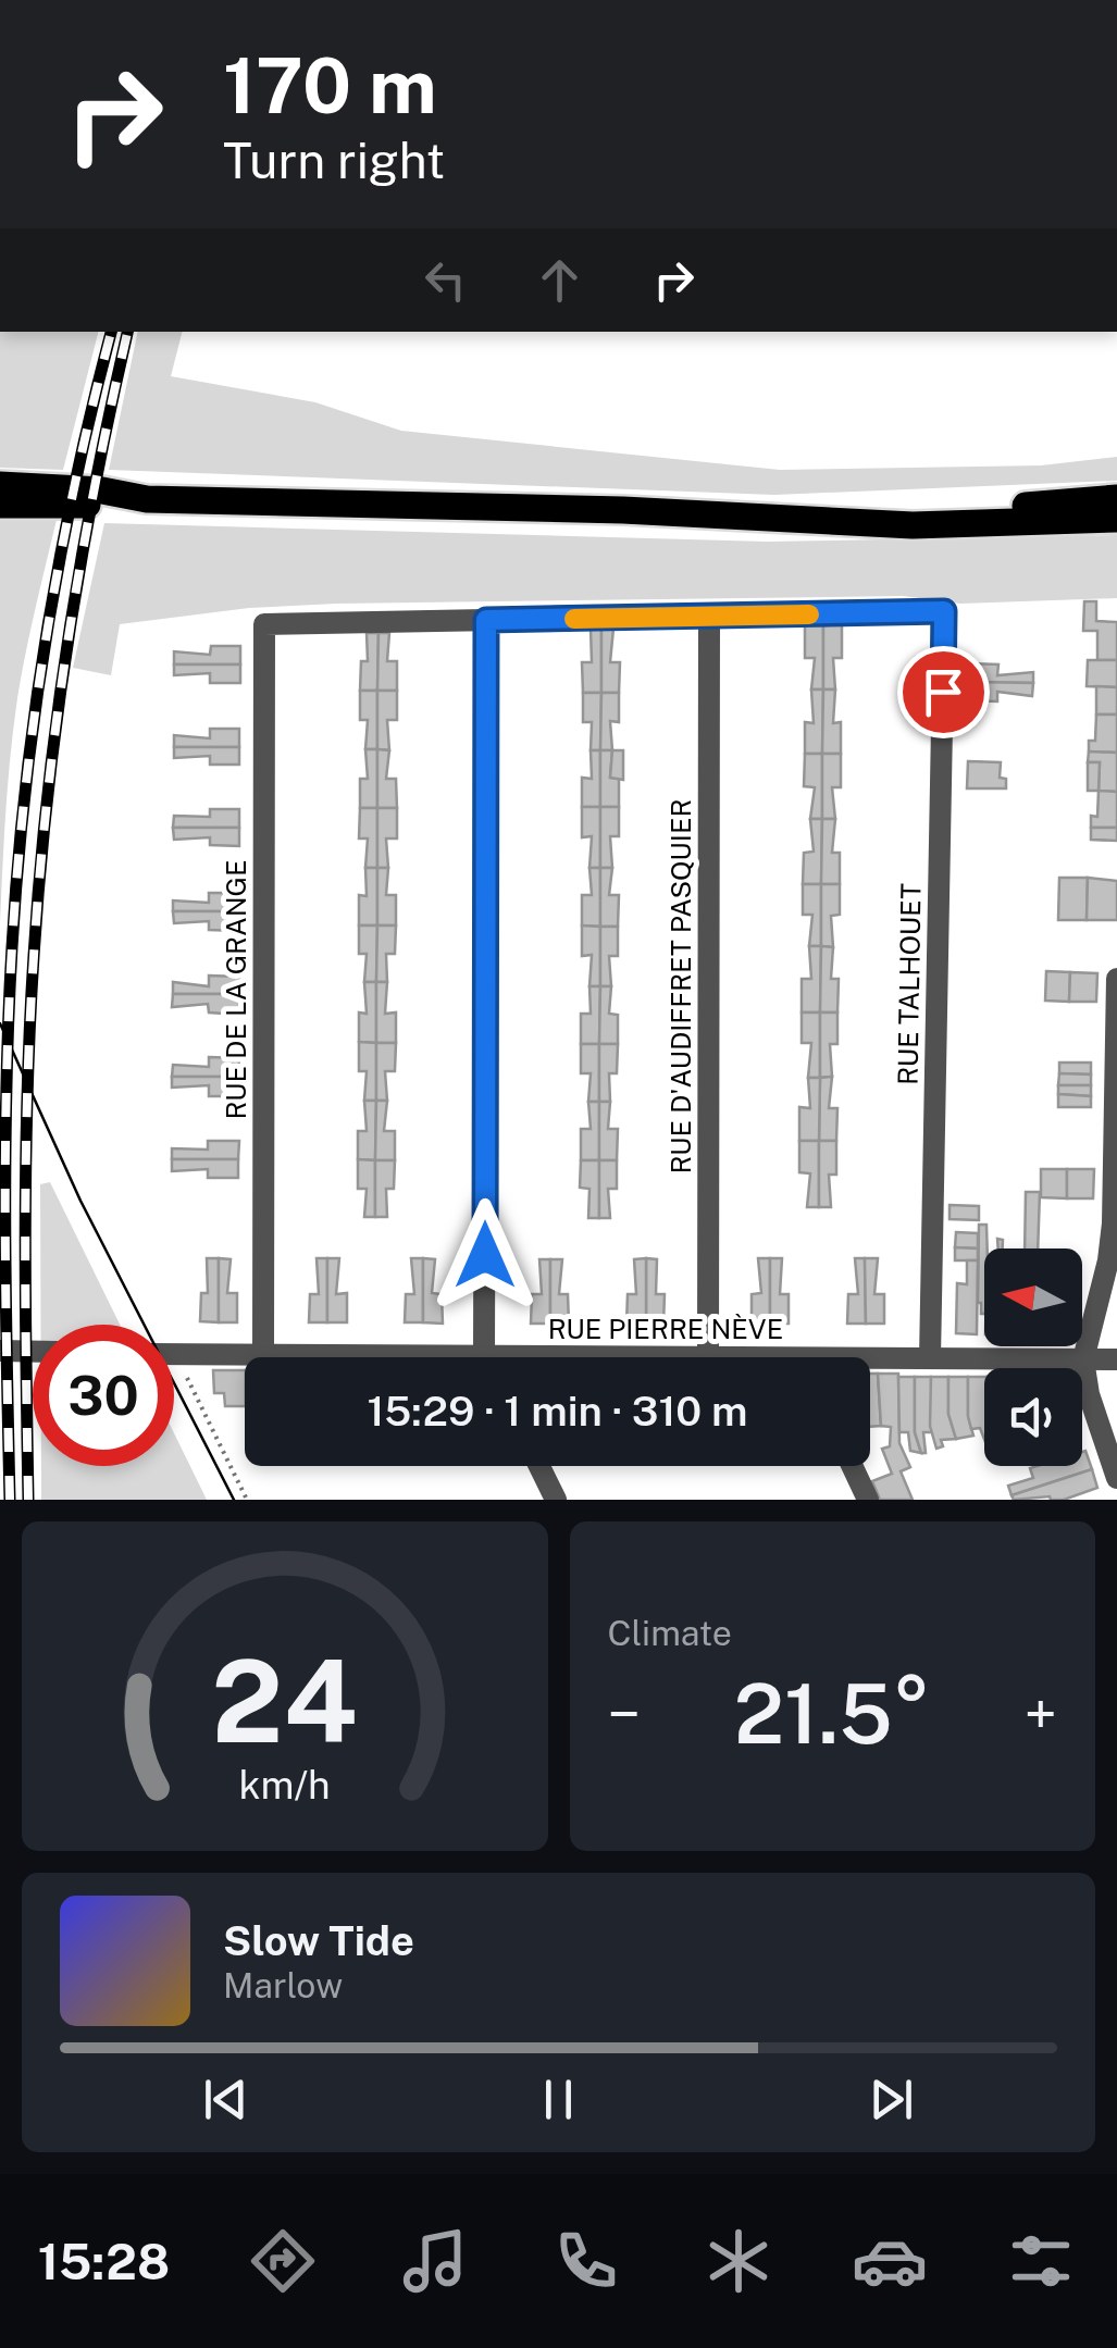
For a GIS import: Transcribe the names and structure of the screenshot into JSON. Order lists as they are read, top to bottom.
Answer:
{
  "streets": {
    "street": [
      "RUE TALHOUET",
      "RUE D'AUDIFFRET PASQUIER",
      "RUE DE LA GRANGE",
      "RUE PIERRE NÈVE"
    ]
  },
  "crossings": [
    ["RUE TALHOUET", "RUE D'AUDIFFRET PASQUIER"],
    ["RUE TALHOUET", "RUE PIERRE NÈVE"],
    ["RUE DE LA GRANGE", "RUE PIERRE NÈVE"]
  ],
  "north": "left",
  "page": {
    "turn": ["170 m", "Turn right"],
    "limit": "30",
    "trip": "15:29 · 1 min · 310 m",
    "tile": "Climate",
    "heat": ["−", "21.5°", "+"],
    "song": ["Slow Tide", "Marlow"],
    "tabs": "15:28",
    "gauge": ["24", "km/h"]
  }
}
